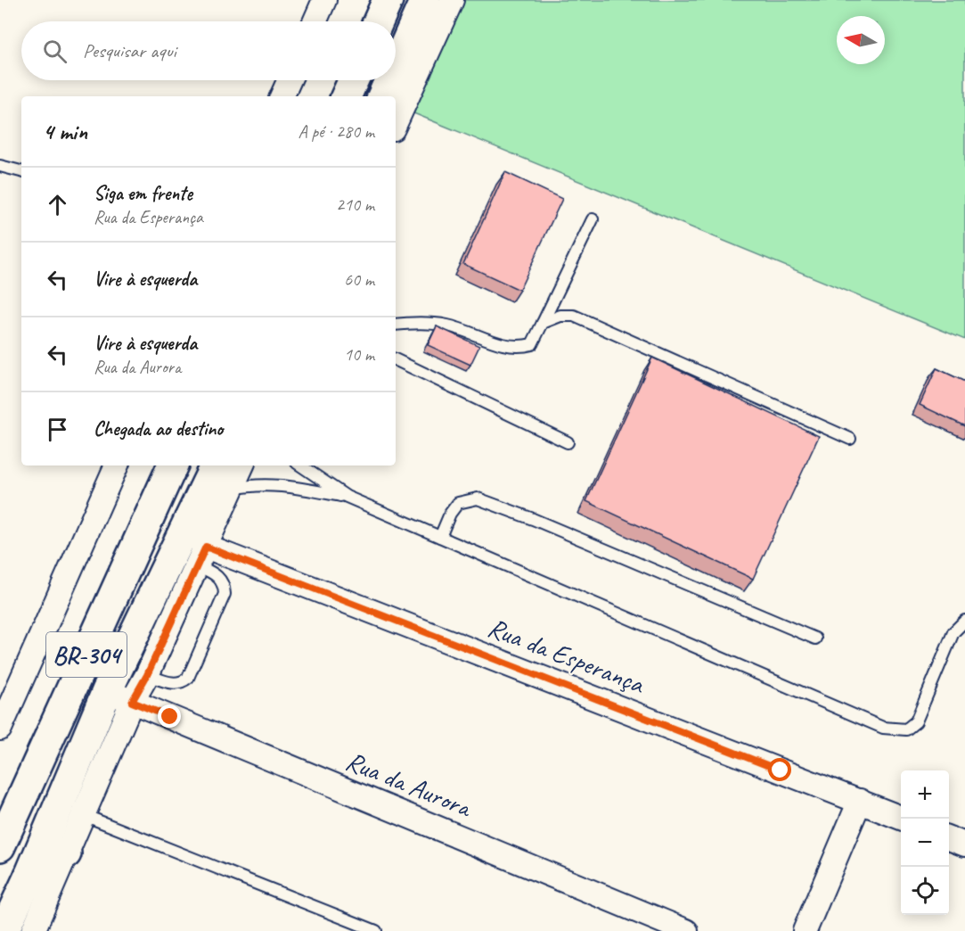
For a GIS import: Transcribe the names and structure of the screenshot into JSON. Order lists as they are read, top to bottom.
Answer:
{
  "streets": {
    "highway": ["BR-304"],
    "street": ["Rua da Esperança", "Rua da Aurora"]
  },
  "crossings": [
    ["BR-304", "Rua da Aurora"]
  ],
  "north": "left",
  "page": {
    "search": "Pesquisar aqui",
    "heading": ["4 min", "A pé · 280 m"],
    "list": [
      ["Siga em frente", "Rua da Esperança", "210 m"],
      ["Vire à esquerda", "60 m"],
      ["Vire à esquerda", "Rua da Aurora", "10 m"],
      "Chegada ao destino"
    ],
    "map_buttons": ["+", "−"]
  }
}
